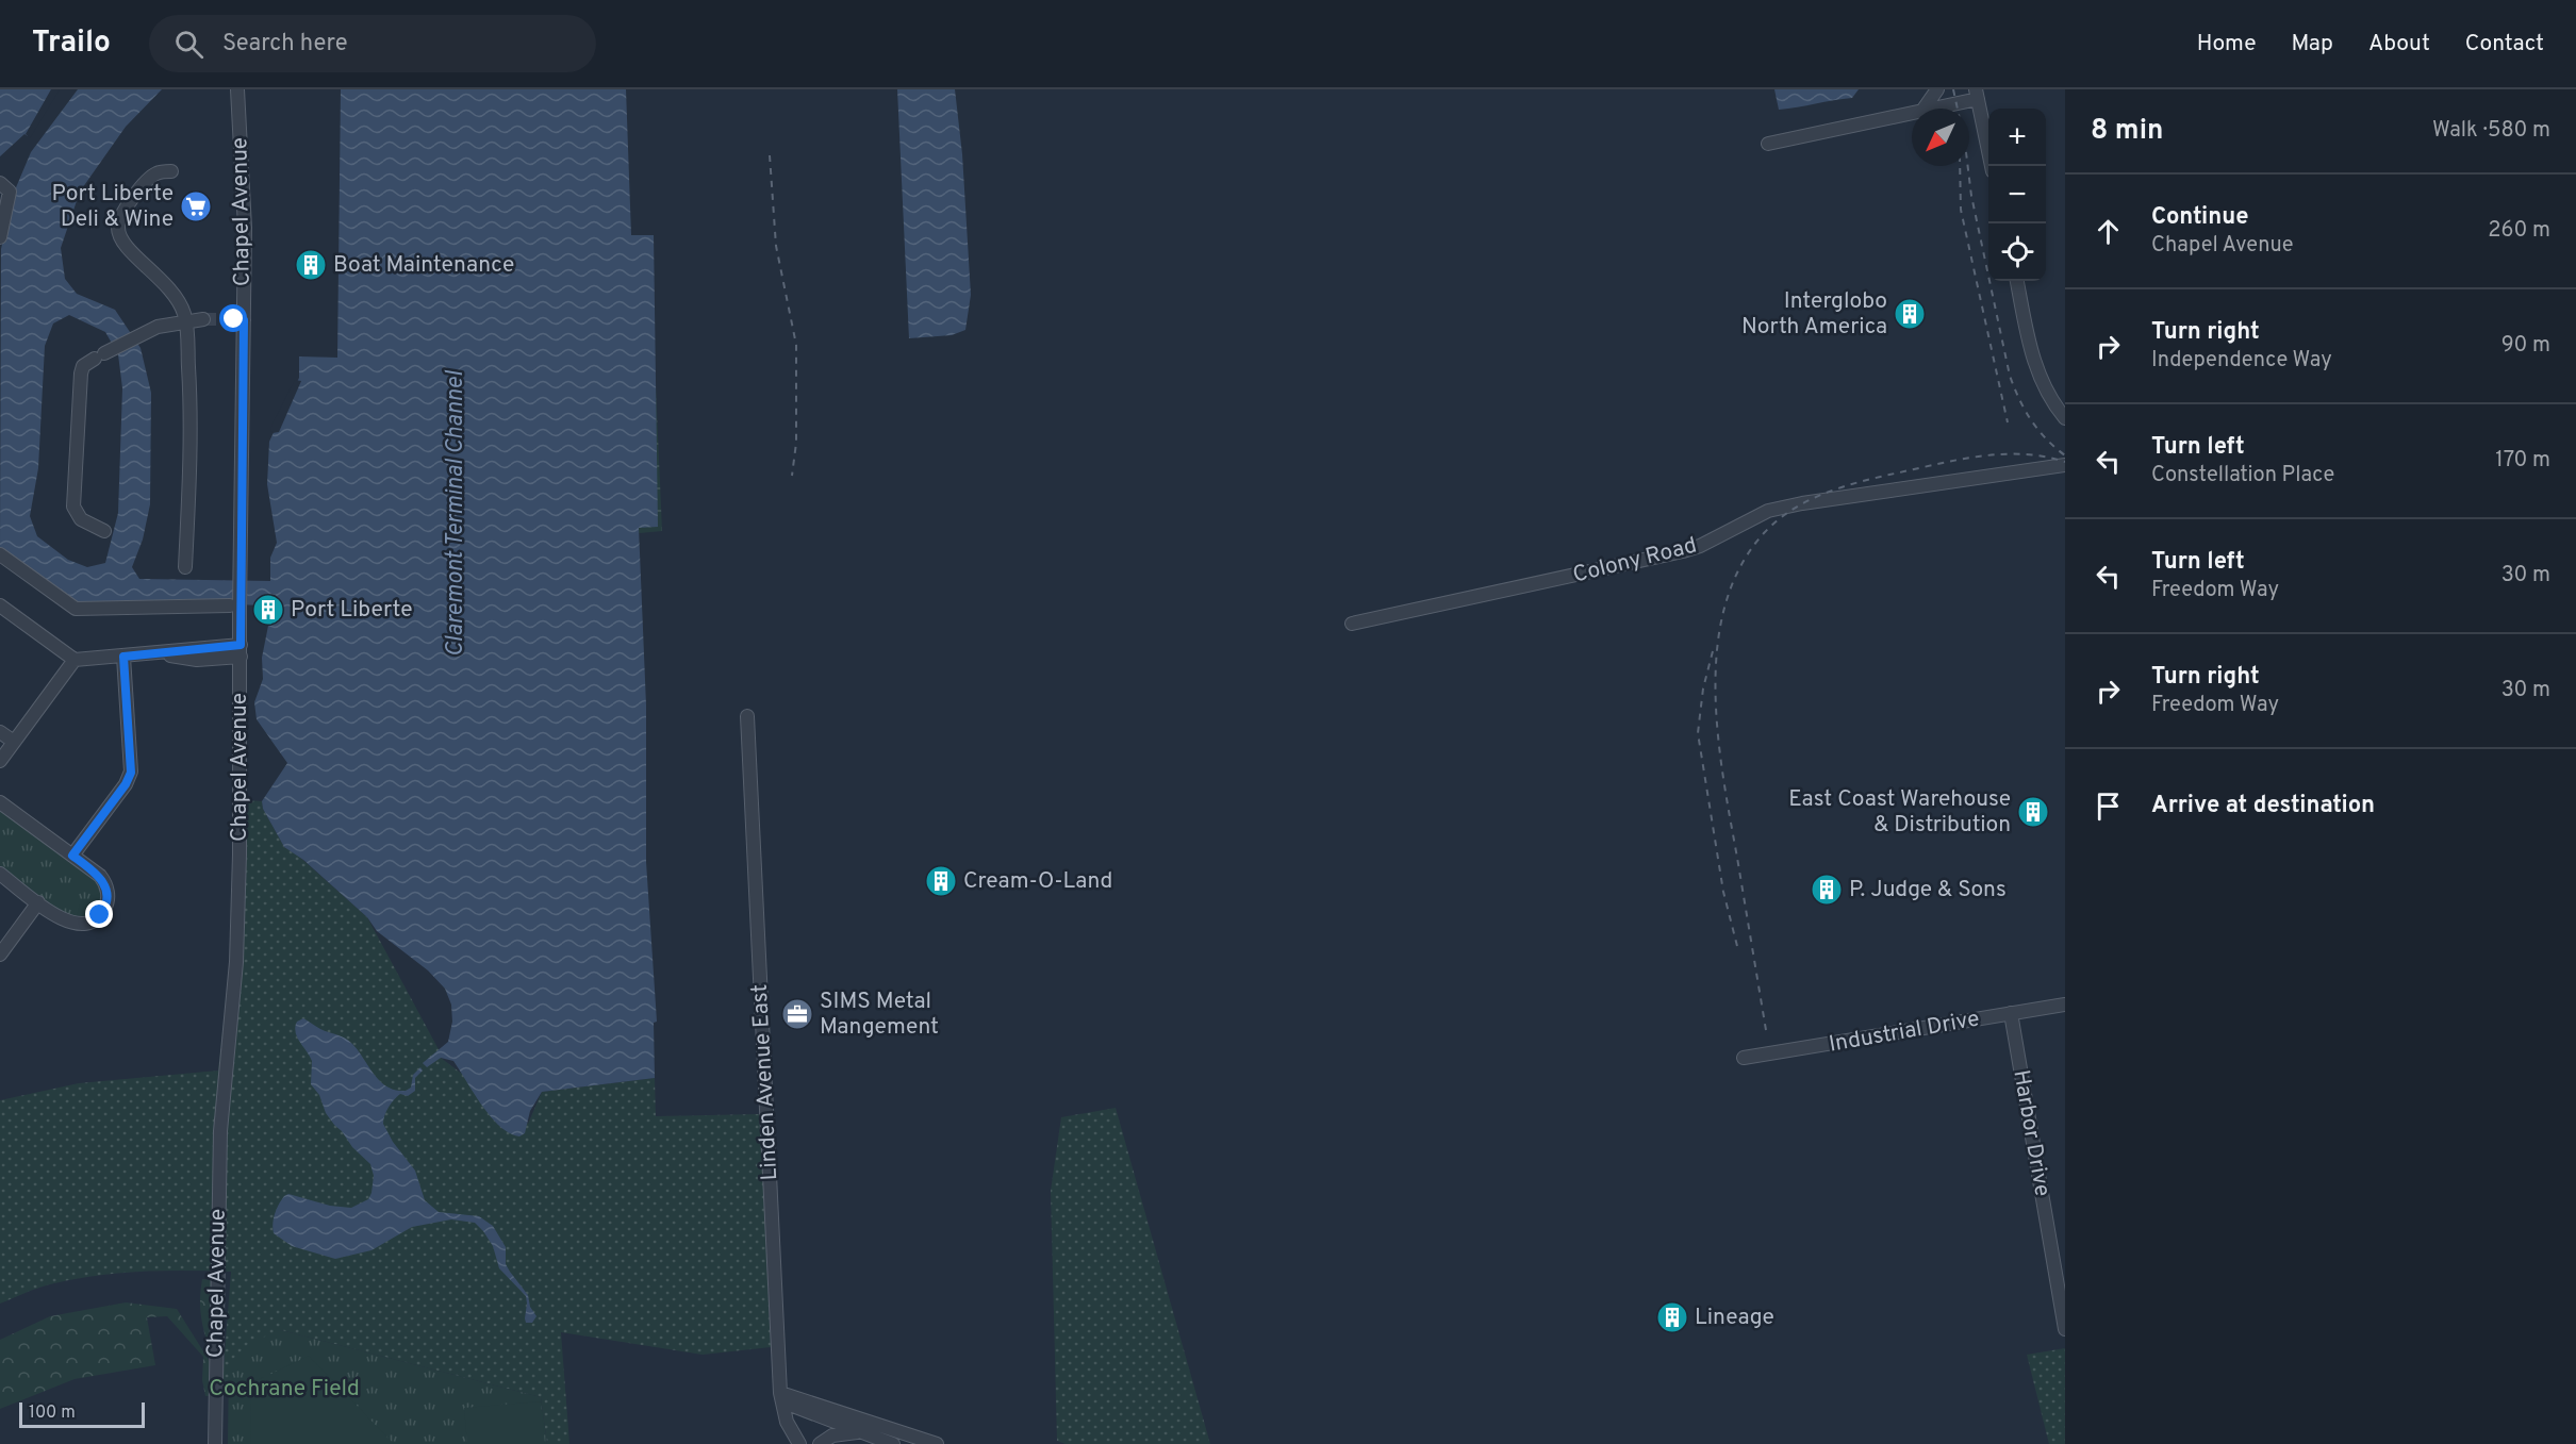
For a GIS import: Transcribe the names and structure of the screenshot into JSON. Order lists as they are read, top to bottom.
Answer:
{
  "streets": {
    "street": [
      "Chapel Avenue",
      "Colony Road",
      "Industrial Drive",
      "Linden Avenue East",
      "Harbor Drive"
    ]
  },
  "crossings": [
    ["Industrial Drive", "Harbor Drive"]
  ],
  "water": ["Claremont Terminal Channel"],
  "parks": ["Cochrane Field"],
  "places": {
    "supermarket": ["Port Liberte Deli & Wine"],
    "building": [
      "Boat Maintenance",
      "Interglobo North America",
      "Port Liberte",
      "East Coast Warehouse & Distribution",
      "Cream-O-Land",
      "P. Judge & Sons",
      "Lineage"
    ],
    "office": ["SIMS Metal Mangement"]
  },
  "scale_bar": "100 m",
  "north": "bottom left",
  "page": {
    "header": "Trailo",
    "search": "Search here",
    "nav": [
      "Home",
      "Map",
      "About",
      "Contact"
    ],
    "heading": ["8 min", "Walk · 580 m"],
    "map_buttons": ["+", "−"],
    "list": [
      ["Continue", "Chapel Avenue", "260 m"],
      ["Turn right", "Independence Way", "90 m"],
      ["Turn left", "Constellation Place", "170 m"],
      ["Turn left", "Freedom Way", "30 m"],
      ["Turn right", "Freedom Way", "30 m"],
      "Arrive at destination"
    ],
    "scale": "100 m"
  }
}
